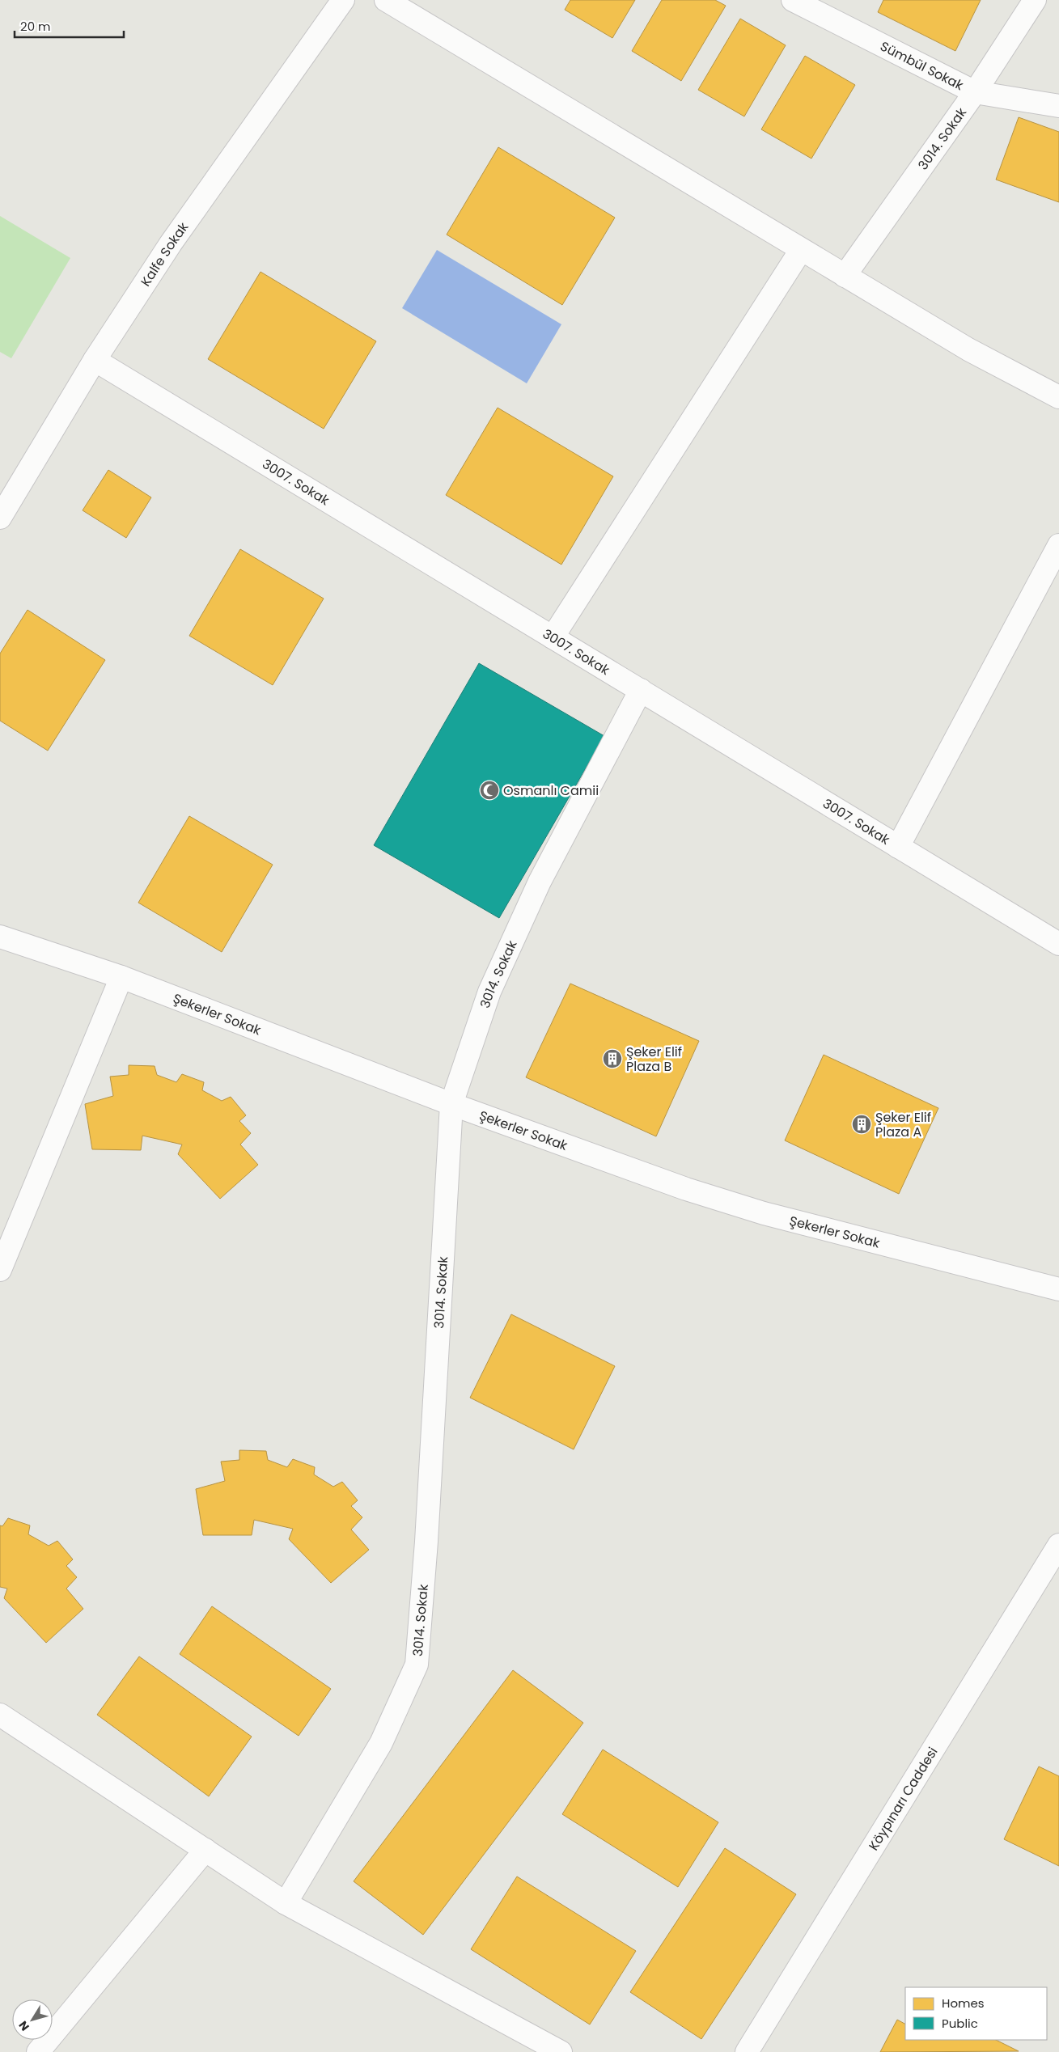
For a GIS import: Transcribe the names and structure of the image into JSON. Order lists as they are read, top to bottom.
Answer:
{
  "streets": {
    "street": [
      "Sümbül Sokak",
      "3014. Sokak",
      "Kalfe Sokak",
      "3007. Sokak",
      "Şekerler Sokak",
      "Köypınarı Caddesi"
    ]
  },
  "crossings": [
    ["Sümbül Sokak", "3014. Sokak"],
    ["3014. Sokak", "3007. Sokak"],
    ["3014. Sokak", "Şekerler Sokak"],
    ["Kalfe Sokak", "3007. Sokak"]
  ],
  "places": {
    "mosque": ["Osmanlı Camii"],
    "building": ["Şeker Elif Plaza B", "Şeker Elif Plaza A"]
  },
  "legend": ["Homes", "Public"],
  "scale_bar": "20 m",
  "north": "bottom left"
}
